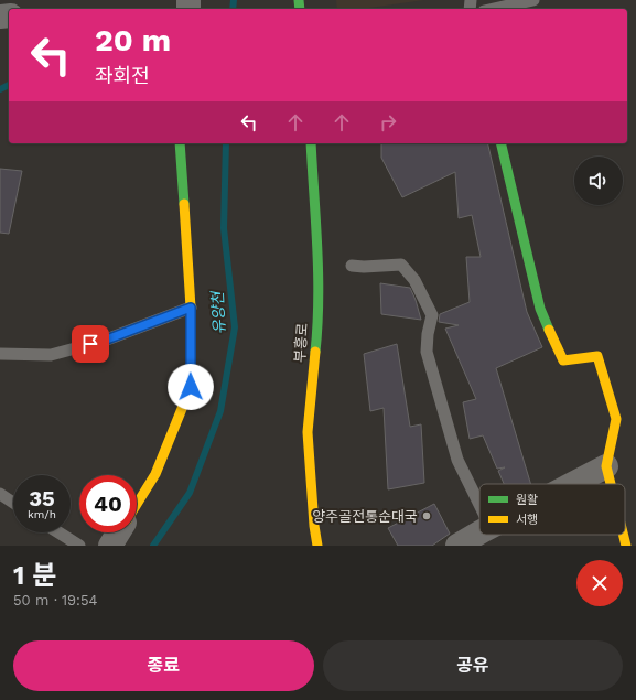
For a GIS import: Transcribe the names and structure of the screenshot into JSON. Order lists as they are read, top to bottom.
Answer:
{
  "streets": {
    "street": ["부흥로"]
  },
  "water": ["유양천"],
  "places": ["양주골전통순대국"],
  "legend": ["원활", "서행"],
  "page": {
    "turn": ["20 m", "좌회전"],
    "speed": "35 km/h",
    "limit": "40",
    "heading": ["1 분", "50 m · 19:54"],
    "buttons": ["종료", "공유"]
  }
}
